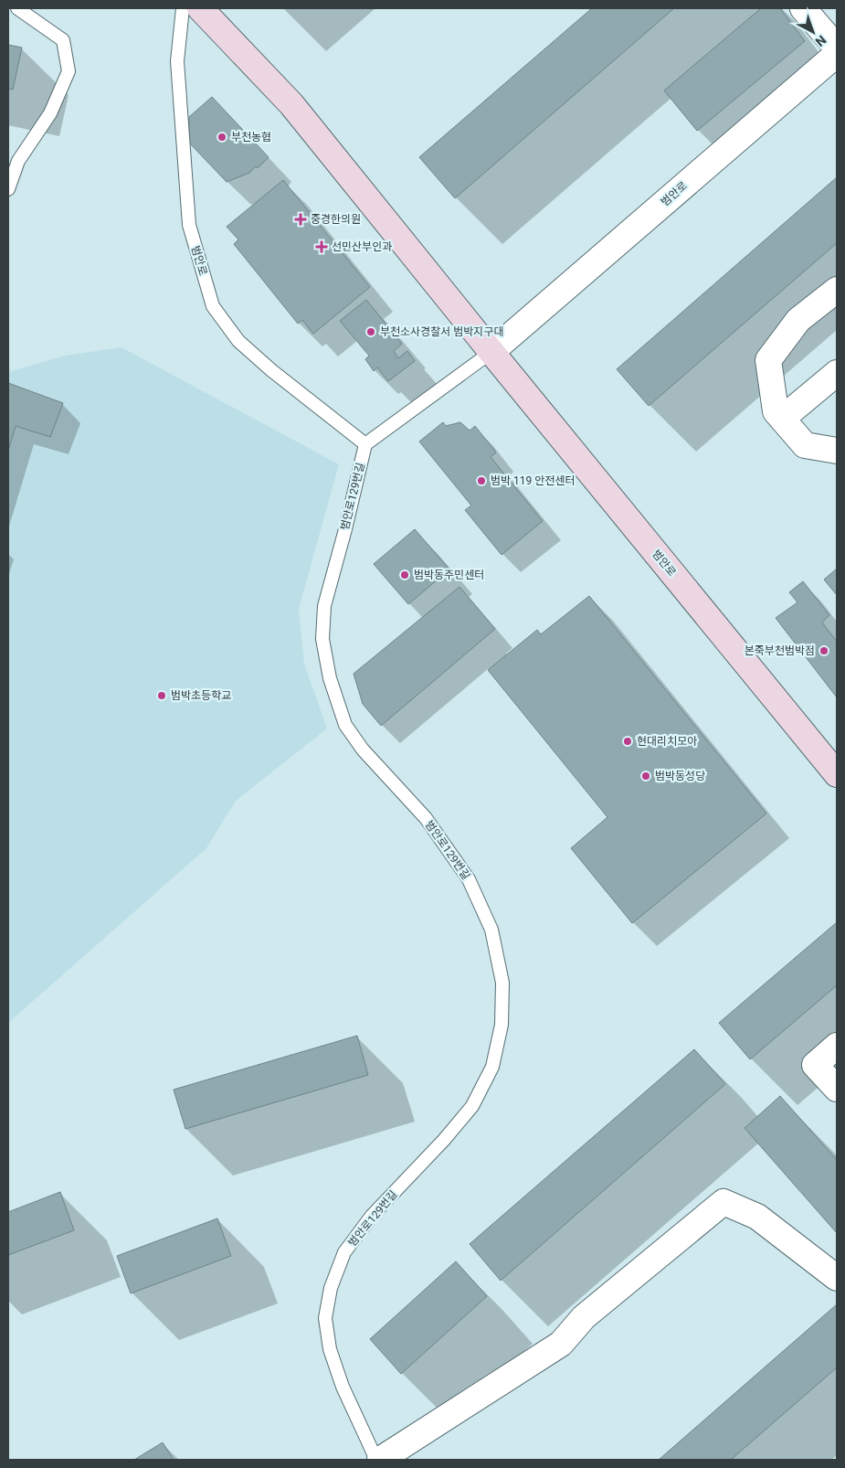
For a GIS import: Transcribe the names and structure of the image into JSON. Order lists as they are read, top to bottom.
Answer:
{
  "streets": {
    "street": ["범안로"],
    "lane": ["범안로129번길"]
  },
  "crossings": [
    ["범안로", "범안로129번길"]
  ],
  "places": {
    "other": [
      "부천농협",
      "부천소사경찰서 범박지구대",
      "범박 119 안전센터",
      "범박동주민센터",
      "본죽부천범박점",
      "범박초등학교",
      "현대리치모아",
      "범박동성당"
    ],
    "health": ["중경한의원", "선민산부인과"]
  },
  "north": "bottom right"
}
